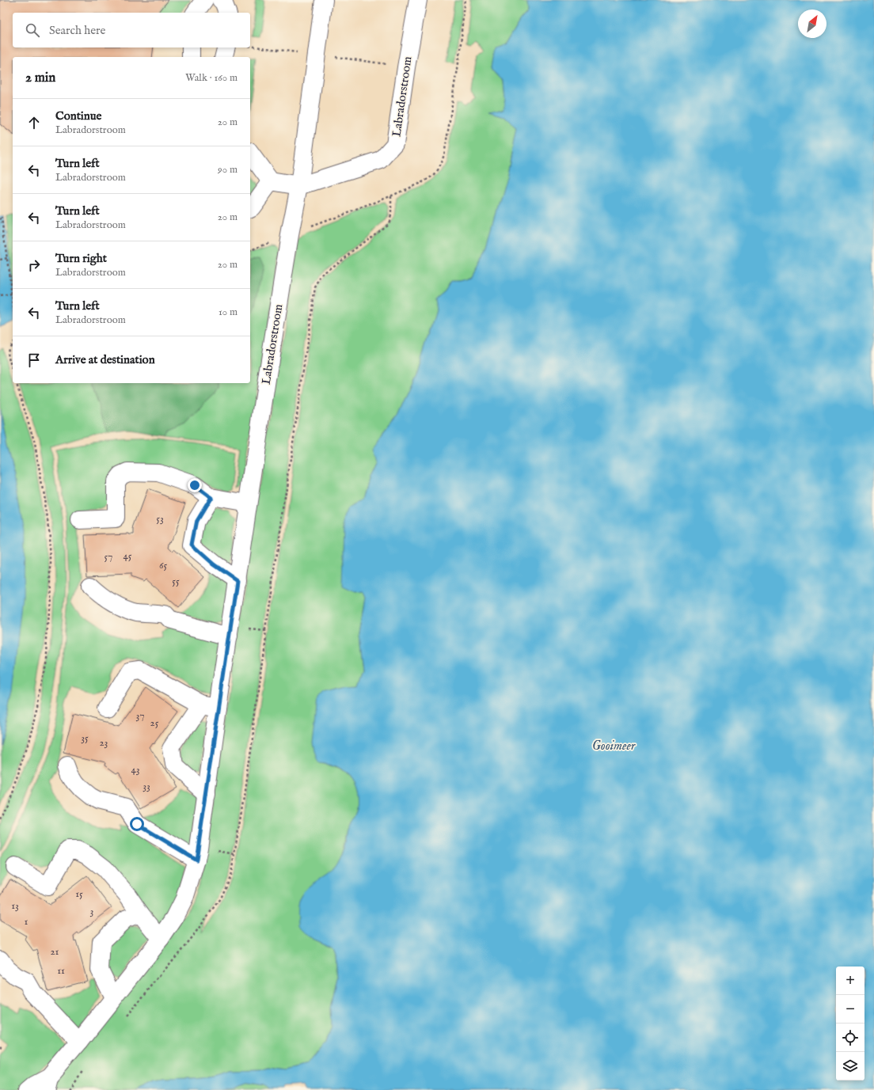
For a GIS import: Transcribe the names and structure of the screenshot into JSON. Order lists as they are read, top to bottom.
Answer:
{
  "streets": {
    "street": ["Labradorstroom"]
  },
  "water": ["Gooimeer"],
  "house_numbers": [
    "53",
    "45",
    "57",
    "65",
    "55",
    "37",
    "25",
    "35",
    "23",
    "43",
    "33",
    "15",
    "13",
    "3",
    "1",
    "21",
    "11"
  ],
  "north": "top right",
  "page": {
    "search": "Search here",
    "heading": ["2 min", "Walk · 160 m"],
    "list": [
      ["Continue", "Labradorstroom", "20 m"],
      ["Turn left", "Labradorstroom", "90 m"],
      ["Turn left", "Labradorstroom", "20 m"],
      ["Turn right", "Labradorstroom", "20 m"],
      ["Turn left", "Labradorstroom", "10 m"],
      "Arrive at destination"
    ],
    "map_buttons": ["+", "−"]
  }
}
